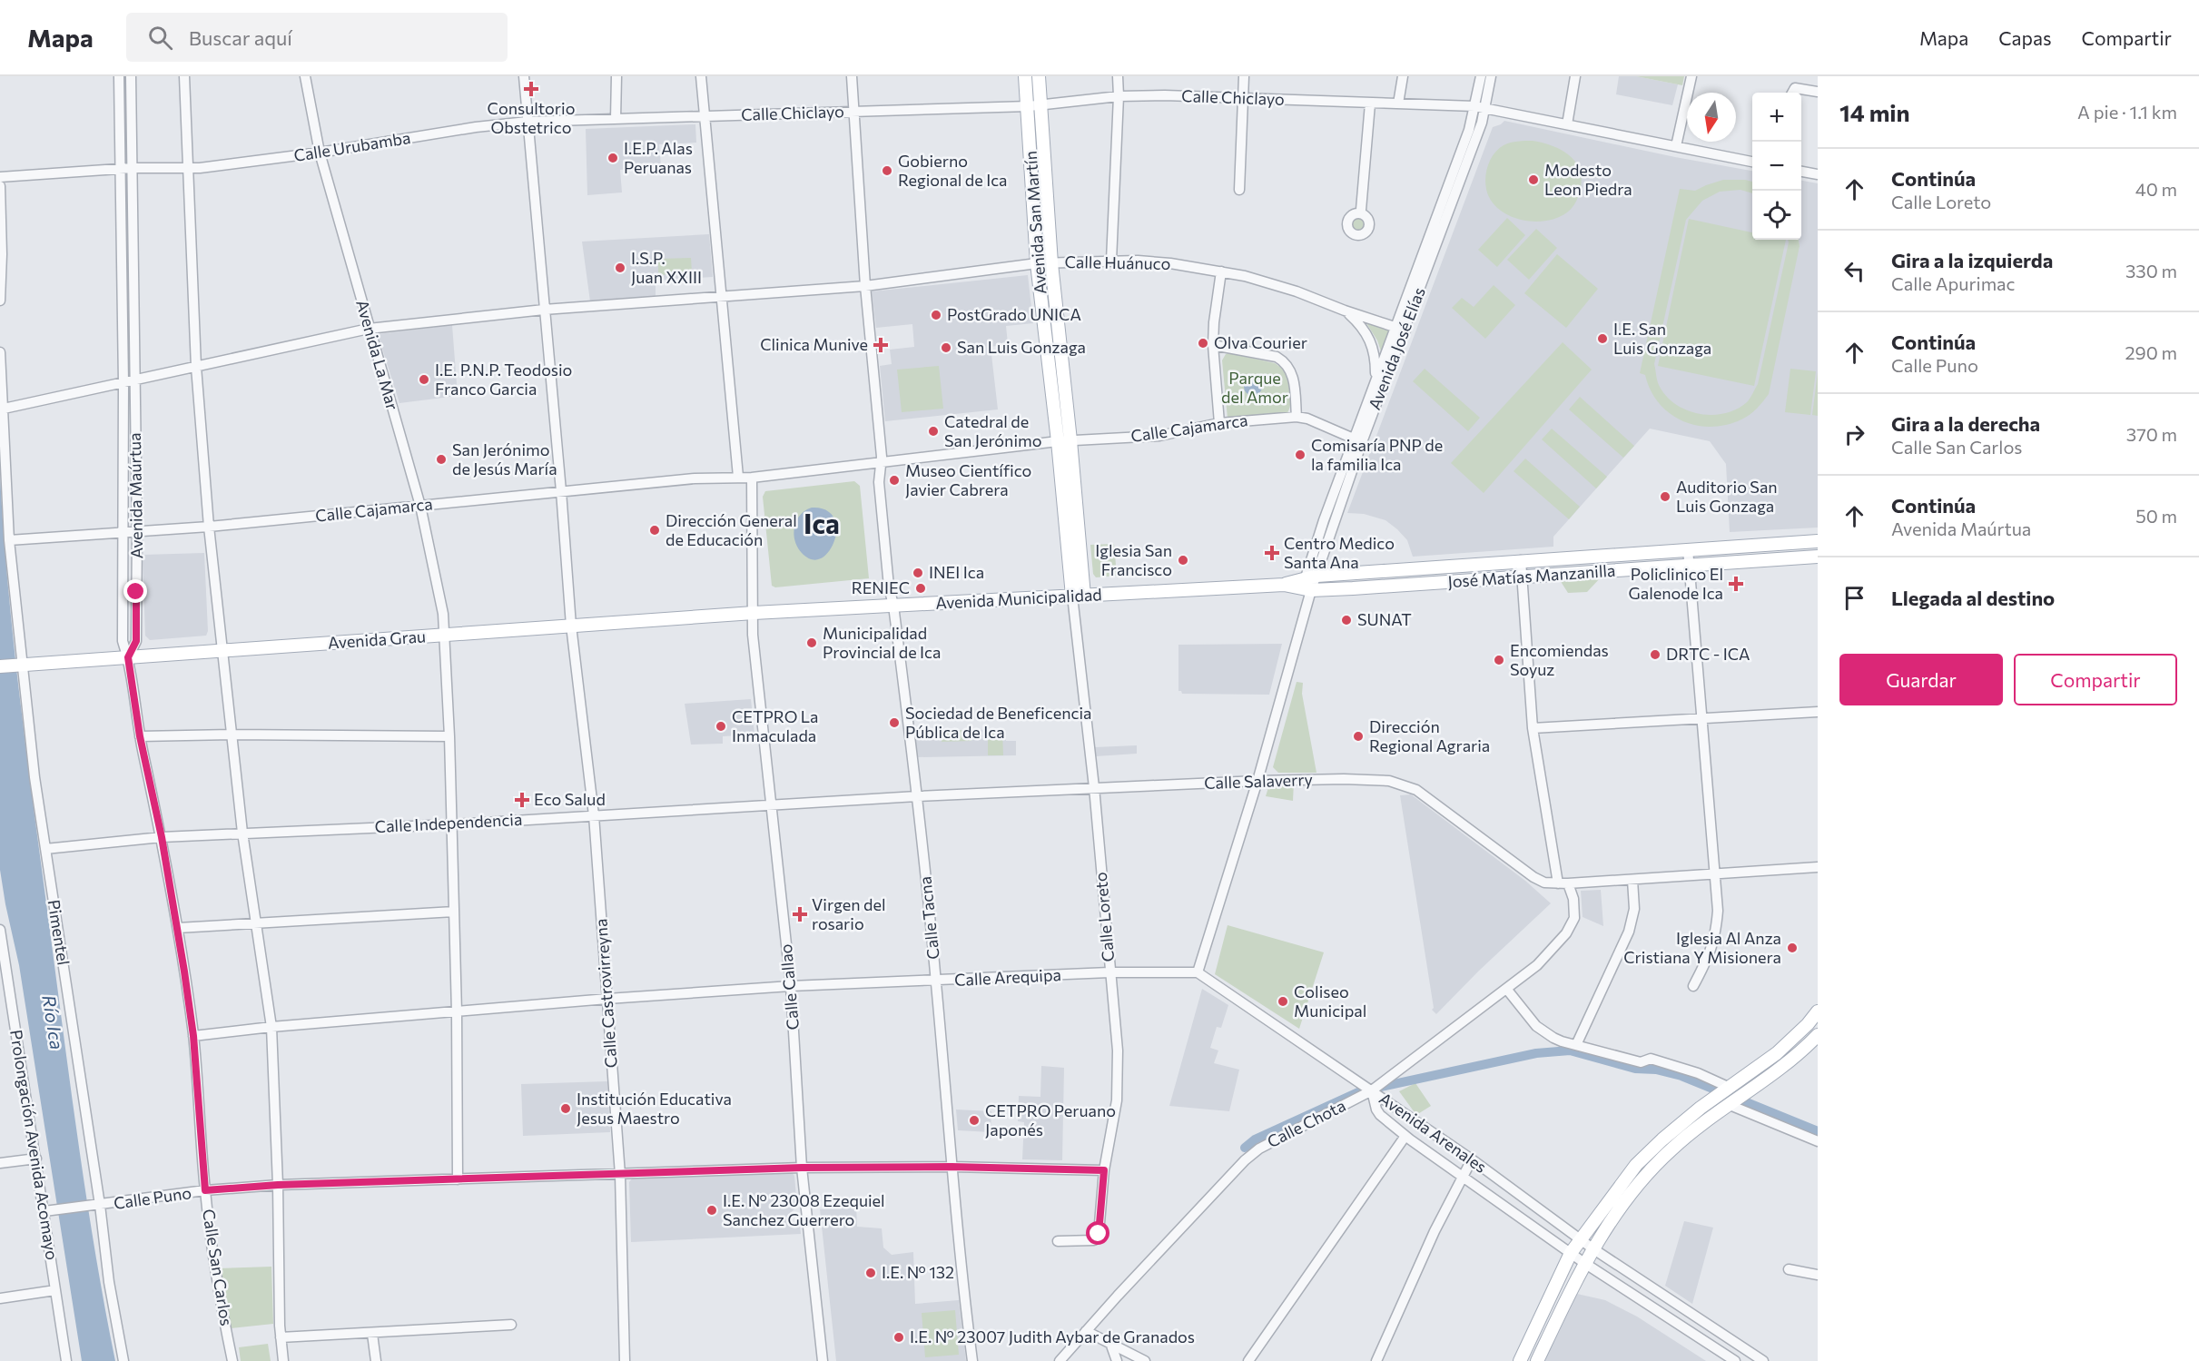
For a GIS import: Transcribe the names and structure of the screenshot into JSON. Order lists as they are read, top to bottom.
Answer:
{
  "streets": {
    "main road": [
      "Avenida San Martín",
      "José Matías Manzanilla",
      "Avenida Municipalidad",
      "Avenida Grau"
    ],
    "street": [
      "Calle Chiclayo",
      "Calle Urubamba",
      "Calle Huánuco",
      "Avenida José Elías",
      "Avenida La Mar",
      "Calle Cajamarca",
      "Avenida Maúrtua",
      "Calle Salaverry",
      "Calle Independencia",
      "Calle Loreto",
      "Calle Tacna",
      "Pimentel",
      "Calle Arequipa",
      "Calle Callao",
      "Calle Castrovirreyna",
      "Calle Chota",
      "Avenida Arenales",
      "Prolongación Avenida Acomayo",
      "Calle Puno",
      "Calle San Carlos"
    ]
  },
  "crossings": [
    ["Calle Chiclayo", "Calle Urubamba"],
    ["Calle Chiclayo", "Avenida San Martín"],
    ["Calle Chiclayo", "Avenida José Elías"],
    ["Calle Chiclayo", "Calle Tacna"],
    ["Calle Urubamba", "Avenida La Mar"],
    ["Calle Urubamba", "Avenida Maúrtua"],
    ["Calle Urubamba", "Calle Castrovirreyna"],
    ["Avenida San Martín", "Calle Huánuco"],
    ["Avenida San Martín", "Calle Cajamarca"],
    ["Avenida San Martín", "Avenida Municipalidad"],
    ["Avenida San Martín", "Calle Loreto"],
    ["Calle Huánuco", "Avenida José Elías"],
    ["Calle Huánuco", "Avenida La Mar"],
    ["Calle Huánuco", "Avenida Maúrtua"],
    ["Calle Huánuco", "Calle Tacna"],
    ["Calle Huánuco", "Pimentel"],
    ["Calle Huánuco", "Calle Castrovirreyna"],
    ["Avenida José Elías", "Calle Cajamarca"],
    ["Avenida José Elías", "José Matías Manzanilla"],
    ["Avenida José Elías", "Avenida Municipalidad"],
    ["Avenida José Elías", "Calle Salaverry"],
    ["Avenida José Elías", "Calle Arequipa"],
    ["Avenida La Mar", "Calle Cajamarca"],
    ["Avenida La Mar", "Avenida Grau"],
    ["Avenida La Mar", "Calle Independencia"],
    ["Avenida La Mar", "Calle Arequipa"],
    ["Avenida La Mar", "Calle Puno"],
    ["Calle Cajamarca", "Avenida Maúrtua"],
    ["Calle Cajamarca", "Calle Tacna"],
    ["Calle Cajamarca", "Pimentel"],
    ["Calle Cajamarca", "Calle Callao"],
    ["Calle Cajamarca", "Calle Castrovirreyna"],
    ["Avenida Maúrtua", "Avenida Grau"],
    ["Avenida Maúrtua", "Calle San Carlos"],
    ["José Matías Manzanilla", "Avenida Municipalidad"],
    ["José Matías Manzanilla", "Calle Chota"],
    ["Avenida Municipalidad", "Avenida Grau"],
    ["Avenida Municipalidad", "Calle Loreto"],
    ["Avenida Municipalidad", "Calle Tacna"],
    ["Avenida Municipalidad", "Calle Callao"],
    ["Avenida Grau", "Pimentel"],
    ["Avenida Grau", "Calle Callao"],
    ["Avenida Grau", "Calle Castrovirreyna"],
    ["Avenida Grau", "Calle San Carlos"],
    ["Calle Salaverry", "Calle Independencia"],
    ["Calle Salaverry", "Calle Loreto"],
    ["Calle Salaverry", "Calle Tacna"],
    ["Calle Salaverry", "Calle Chota"],
    ["Calle Independencia", "Calle Tacna"],
    ["Calle Independencia", "Pimentel"],
    ["Calle Independencia", "Calle Callao"],
    ["Calle Independencia", "Calle Castrovirreyna"],
    ["Calle Independencia", "Calle San Carlos"],
    ["Calle Loreto", "Calle Arequipa"],
    ["Calle Loreto", "Calle Puno"],
    ["Calle Tacna", "Calle Arequipa"],
    ["Calle Tacna", "Calle Puno"],
    ["Pimentel", "Calle Puno"],
    ["Calle Arequipa", "Calle Callao"],
    ["Calle Arequipa", "Calle Castrovirreyna"],
    ["Calle Arequipa", "Calle San Carlos"],
    ["Calle Callao", "Calle Puno"],
    ["Calle Castrovirreyna", "Calle Puno"],
    ["Calle Chota", "Avenida Arenales"],
    ["Prolongación Avenida Acomayo", "Calle Puno"],
    ["Calle Puno", "Calle San Carlos"]
  ],
  "districts": ["Ica"],
  "water": ["Río Ica"],
  "parks": ["Parque del Amor"],
  "places": {
    "health": [
      "Consultorio Obstetrico",
      "Clinica Munive",
      "Centro Medico Santa Ana",
      "Policlinico El Galenode Ica",
      "Eco Salud",
      "Virgen del rosario"
    ],
    "other": [
      "I.E.P. Alas Peruanas",
      "Gobierno Regional de Ica",
      "Modesto Leon Piedra",
      "I.S.P. Juan XXIII",
      "PostGrado UNICA",
      "I.E. San Luis Gonzaga",
      "Olva Courier",
      "San Luis Gonzaga",
      "I.E. P.N.P. Teodosio Franco Garcia",
      "Catedral de San Jerónimo",
      "Comisaría PNP de la familia Ica",
      "San Jerónimo de Jesús María",
      "Museo Científico Javier Cabrera",
      "Auditorio San Luis Gonzaga",
      "Dirección General de Educación",
      "Iglesia San Francisco",
      "INEI Ica",
      "RENIEC",
      "SUNAT",
      "Municipalidad Provincial de Ica",
      "DRTC - ICA",
      "Encomiendas Soyuz",
      "Sociedad de Beneficencia Pública de Ica",
      "CETPRO La Inmaculada",
      "Dirección Regional Agraria",
      "Iglesia Al Anza Cristiana Y Misionera",
      "Coliseo Municipal",
      "Institución Educativa Jesus Maestro",
      "CETPRO Peruano Japonés",
      "I.E. Nº 23008 Ezequiel Sanchez Guerrero",
      "I.E. Nº 132",
      "I.E. Nº 23007 Judith Aybar de Granados"
    ]
  },
  "north": "bottom",
  "page": {
    "header": "Mapa",
    "search": "Buscar aquí",
    "nav": ["Mapa", "Capas", "Compartir"],
    "heading": ["14 min", "A pie · 1.1 km"],
    "map_buttons": ["+", "−"],
    "list": [
      ["Continúa", "Calle Loreto", "40 m"],
      ["Gira a la izquierda", "Calle Apurimac", "330 m"],
      ["Continúa", "Calle Puno", "290 m"],
      ["Gira a la derecha", "Calle San Carlos", "370 m"],
      ["Continúa", "Avenida Maúrtua", "50 m"],
      "Llegada al destino"
    ],
    "buttons": ["Guardar", "Compartir"]
  }
}
